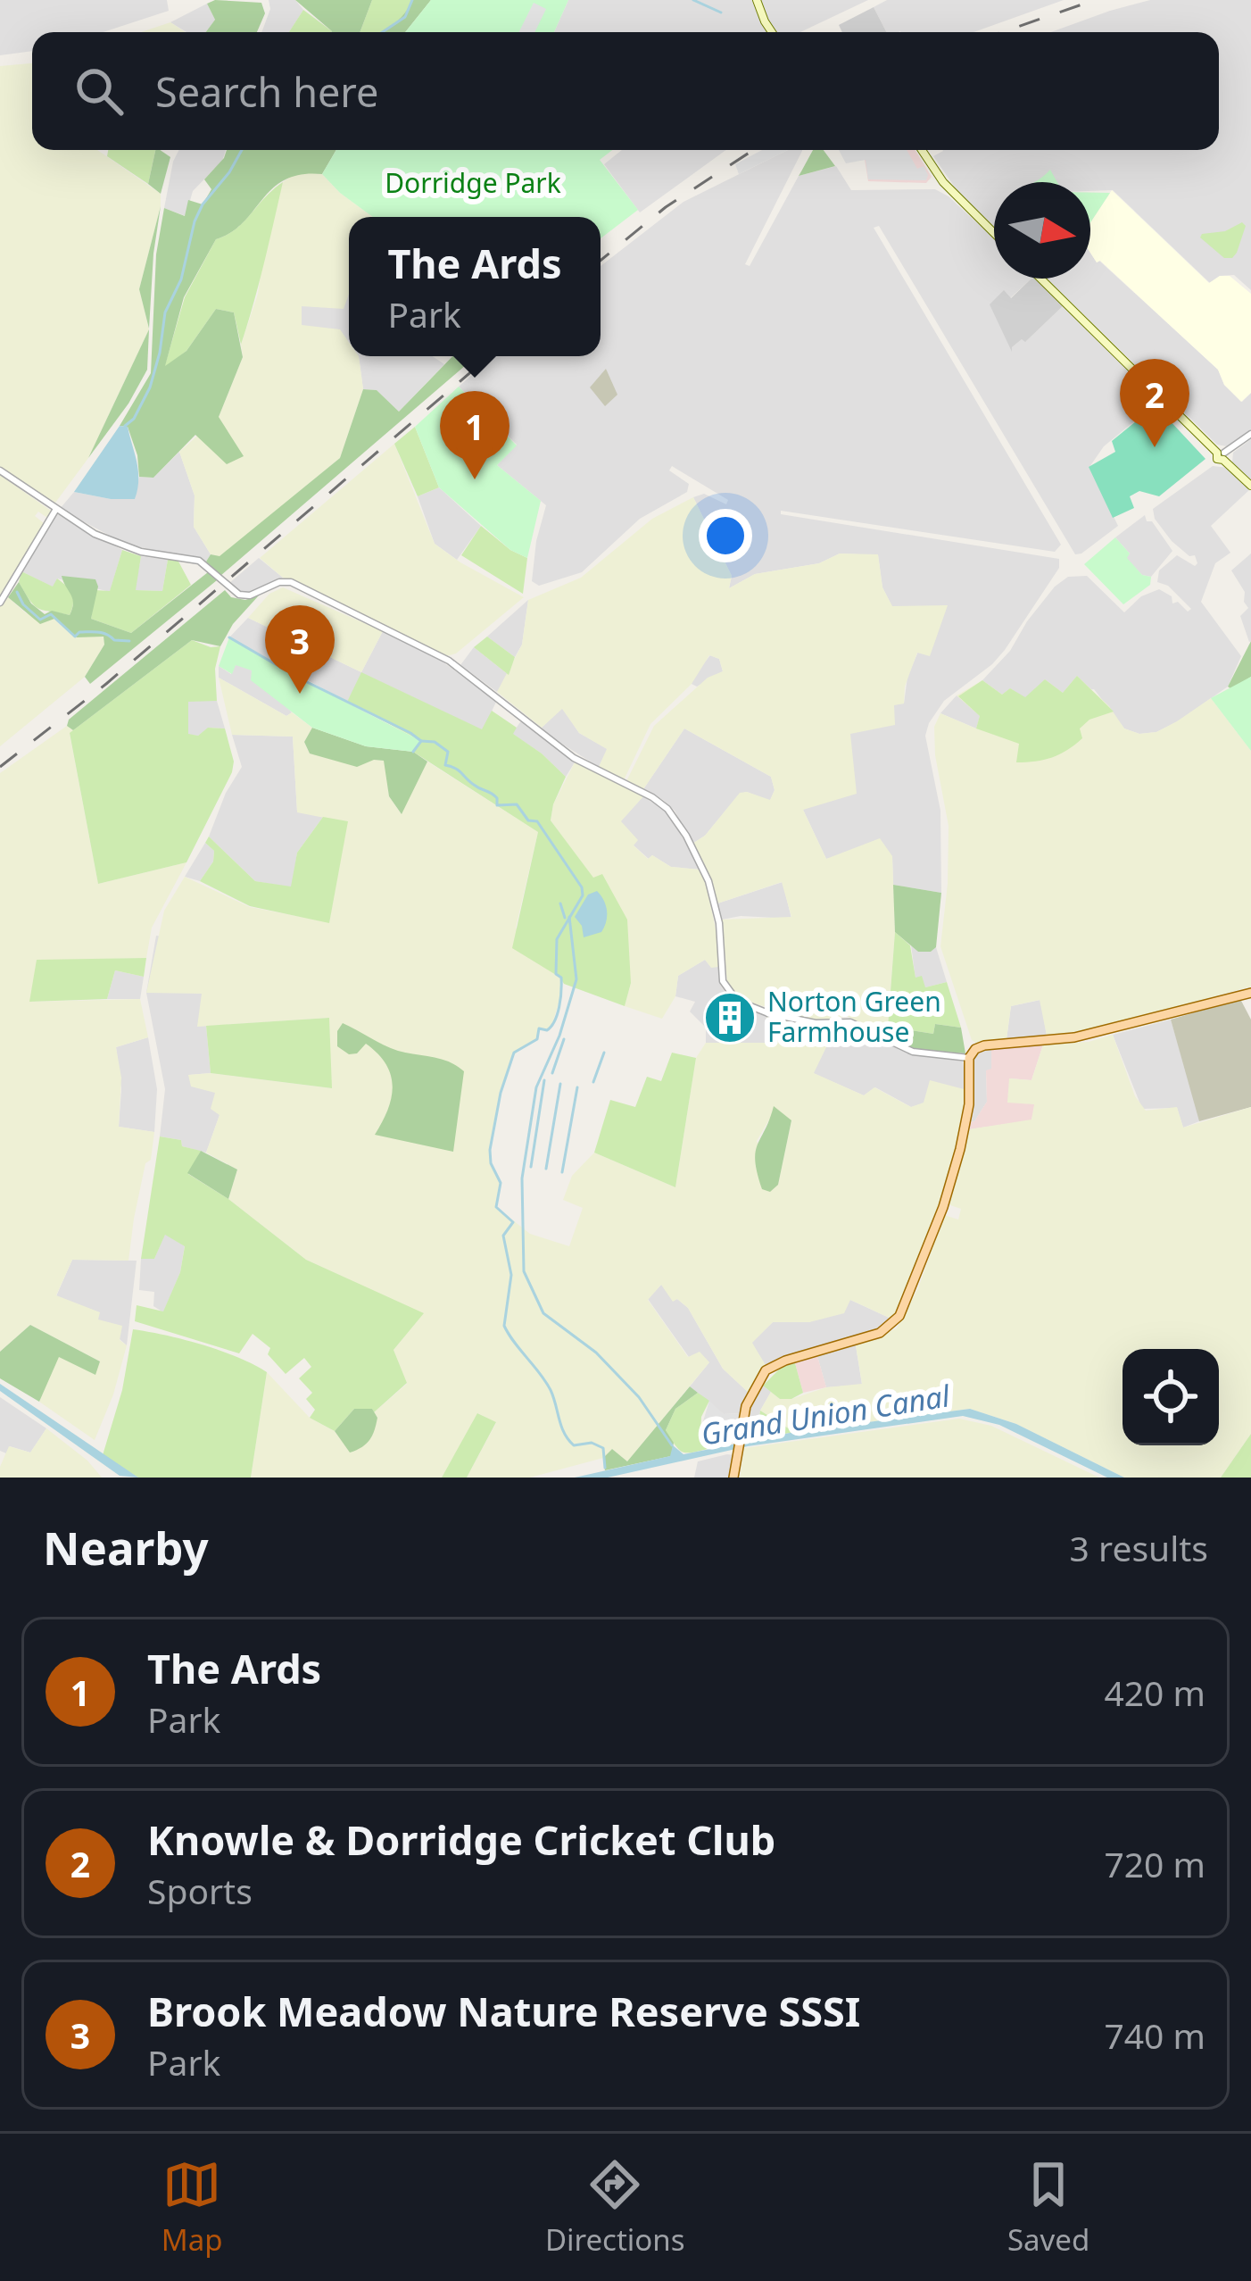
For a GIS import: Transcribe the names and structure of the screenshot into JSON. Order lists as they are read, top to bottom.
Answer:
{
  "water": ["Grand Union Canal"],
  "parks": ["Dorridge Park"],
  "places": {
    "building": ["Norton Green Farmhouse"]
  },
  "north": "right",
  "page": {
    "search": "Search here",
    "popup": ["The Ards", "Park"],
    "pins": ["2", "1", "3"],
    "heading": ["Nearby", "3 results"],
    "list": [
      {
        "mark": "1",
        "name": "The Ards",
        "note": "Park",
        "value": "420 m"
      },
      {
        "mark": "2",
        "name": "Knowle & Dorridge Cricket Club",
        "note": "Sports",
        "value": "720 m"
      },
      {
        "mark": "3",
        "name": "Brook Meadow Nature Reserve SSSI",
        "note": "Park",
        "value": "740 m"
      }
    ],
    "nav": ["Map", "Directions", "Saved"]
  }
}
